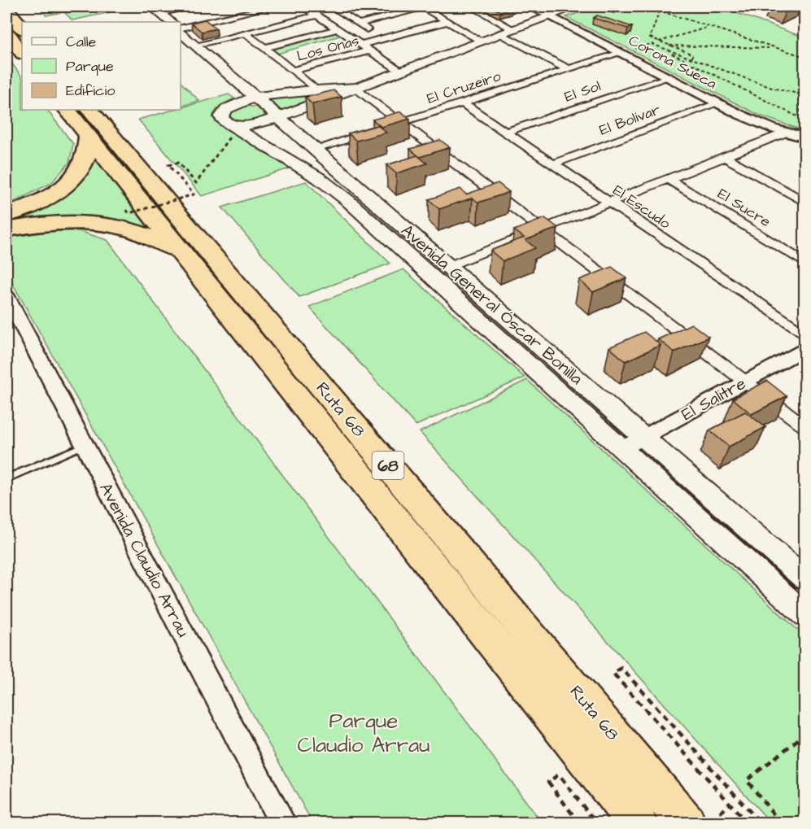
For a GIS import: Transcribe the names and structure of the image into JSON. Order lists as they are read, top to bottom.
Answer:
{
  "streets": {
    "highway": ["Ruta 68", "68"],
    "main road": ["Avenida General Óscar Bonilla"],
    "street": [
      "Los Onas",
      "Corona Sueca",
      "El Cruzeiro",
      "El Sol",
      "El Bolívar",
      "El Escudo",
      "El Sucre",
      "El Salitre",
      "Avenida Claudio Arrau"
    ]
  },
  "crossings": [
    ["Corona Sueca", "El Cruzeiro"],
    ["Corona Sueca", "El Sol"],
    ["Corona Sueca", "El Bolívar"],
    ["El Cruzeiro", "El Escudo"],
    ["El Cruzeiro", "Avenida General Óscar Bonilla"],
    ["El Sol", "El Escudo"],
    ["El Bolívar", "El Escudo"],
    ["Avenida General Óscar Bonilla", "El Salitre"]
  ],
  "parks": ["Parque Claudio Arrau"],
  "legend": ["Calle", "Parque", "Edificio"]
}
